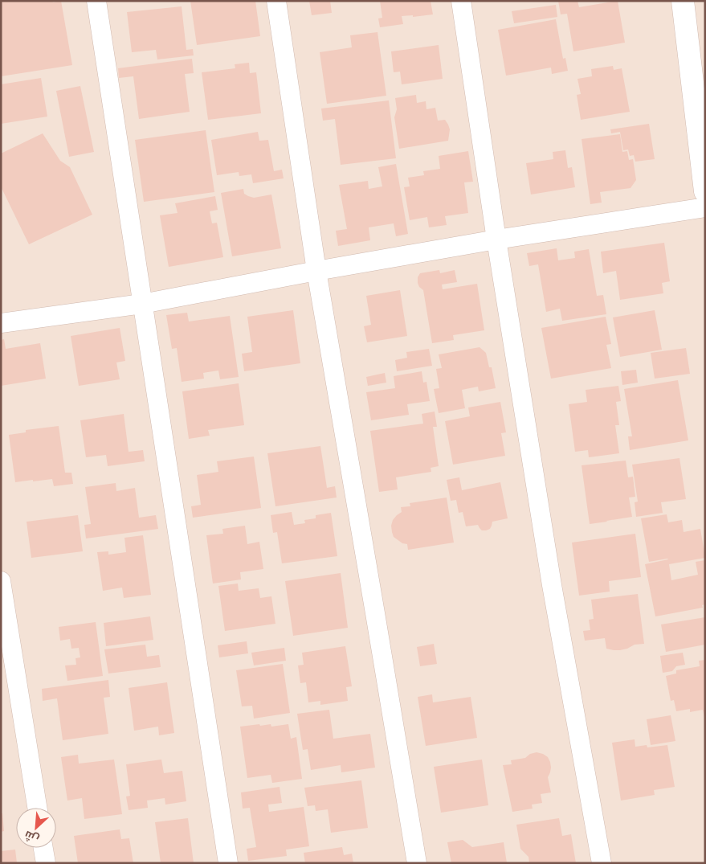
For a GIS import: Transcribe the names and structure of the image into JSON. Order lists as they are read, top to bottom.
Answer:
{
  "north": "bottom left"
}
